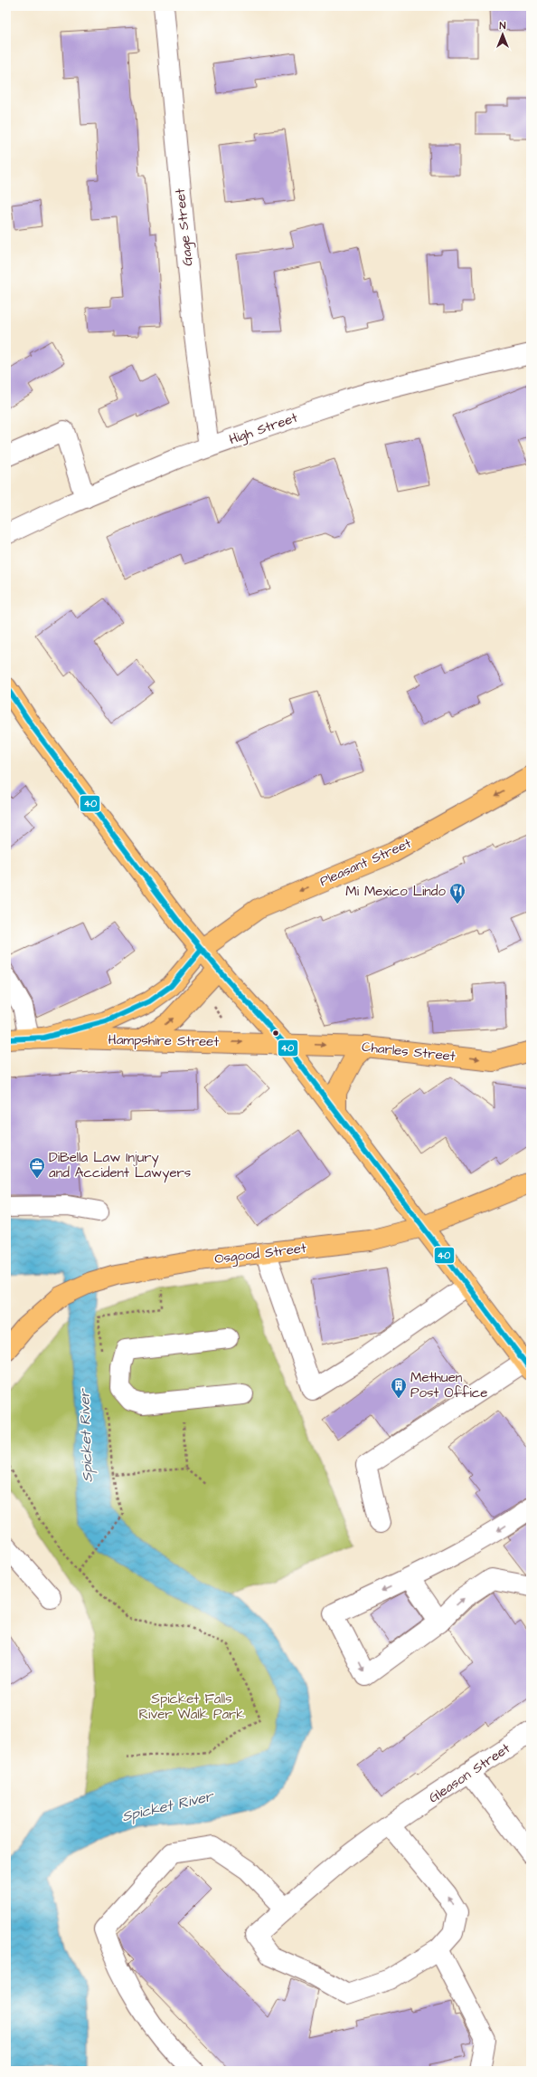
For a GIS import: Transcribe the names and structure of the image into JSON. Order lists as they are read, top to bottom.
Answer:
{
  "streets": {
    "main road": [
      "Pleasant Street",
      "Hampshire Street",
      "Charles Street",
      "Osgood Street"
    ],
    "street": ["Gage Street", "High Street", "Gleason Street"]
  },
  "crossings": [
    ["Gage Street", "High Street"],
    ["Pleasant Street", "Hampshire Street"],
    ["Hampshire Street", "Charles Street"]
  ],
  "one_way": ["Pleasant Street", "Charles Street"],
  "water": ["Spicket River"],
  "parks": ["Spicket Falls River Walk Park"],
  "places": {
    "restaurant": ["Mi Mexico Lindo"],
    "office": ["DiBella Law Injury and Accident Lawyers"],
    "building": ["Methuen Post Office"]
  },
  "lines": ["transit line 40"],
  "north": "top"
}
